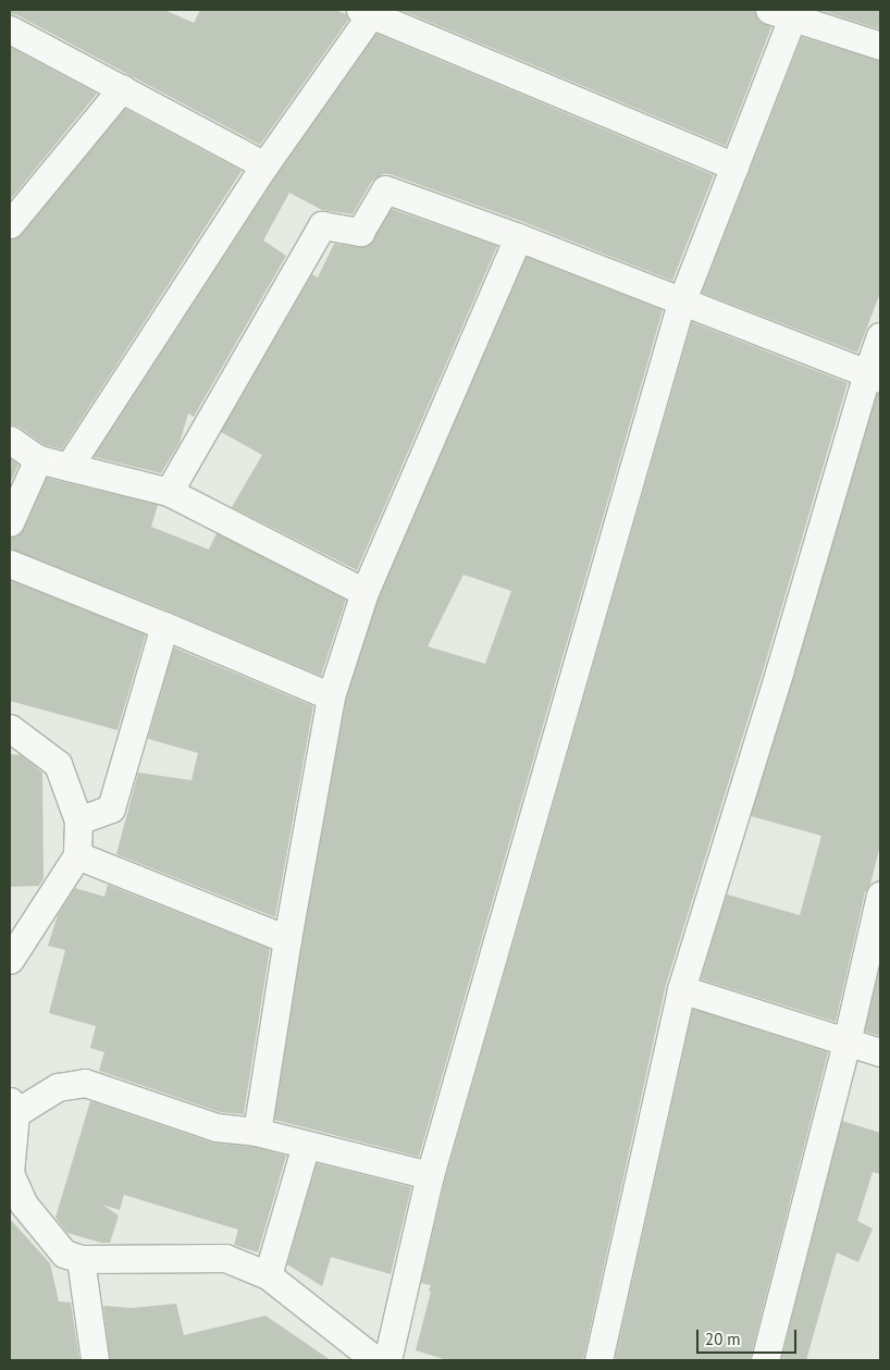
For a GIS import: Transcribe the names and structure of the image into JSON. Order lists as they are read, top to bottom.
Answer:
{
  "scale_bar": "20 m"
}
